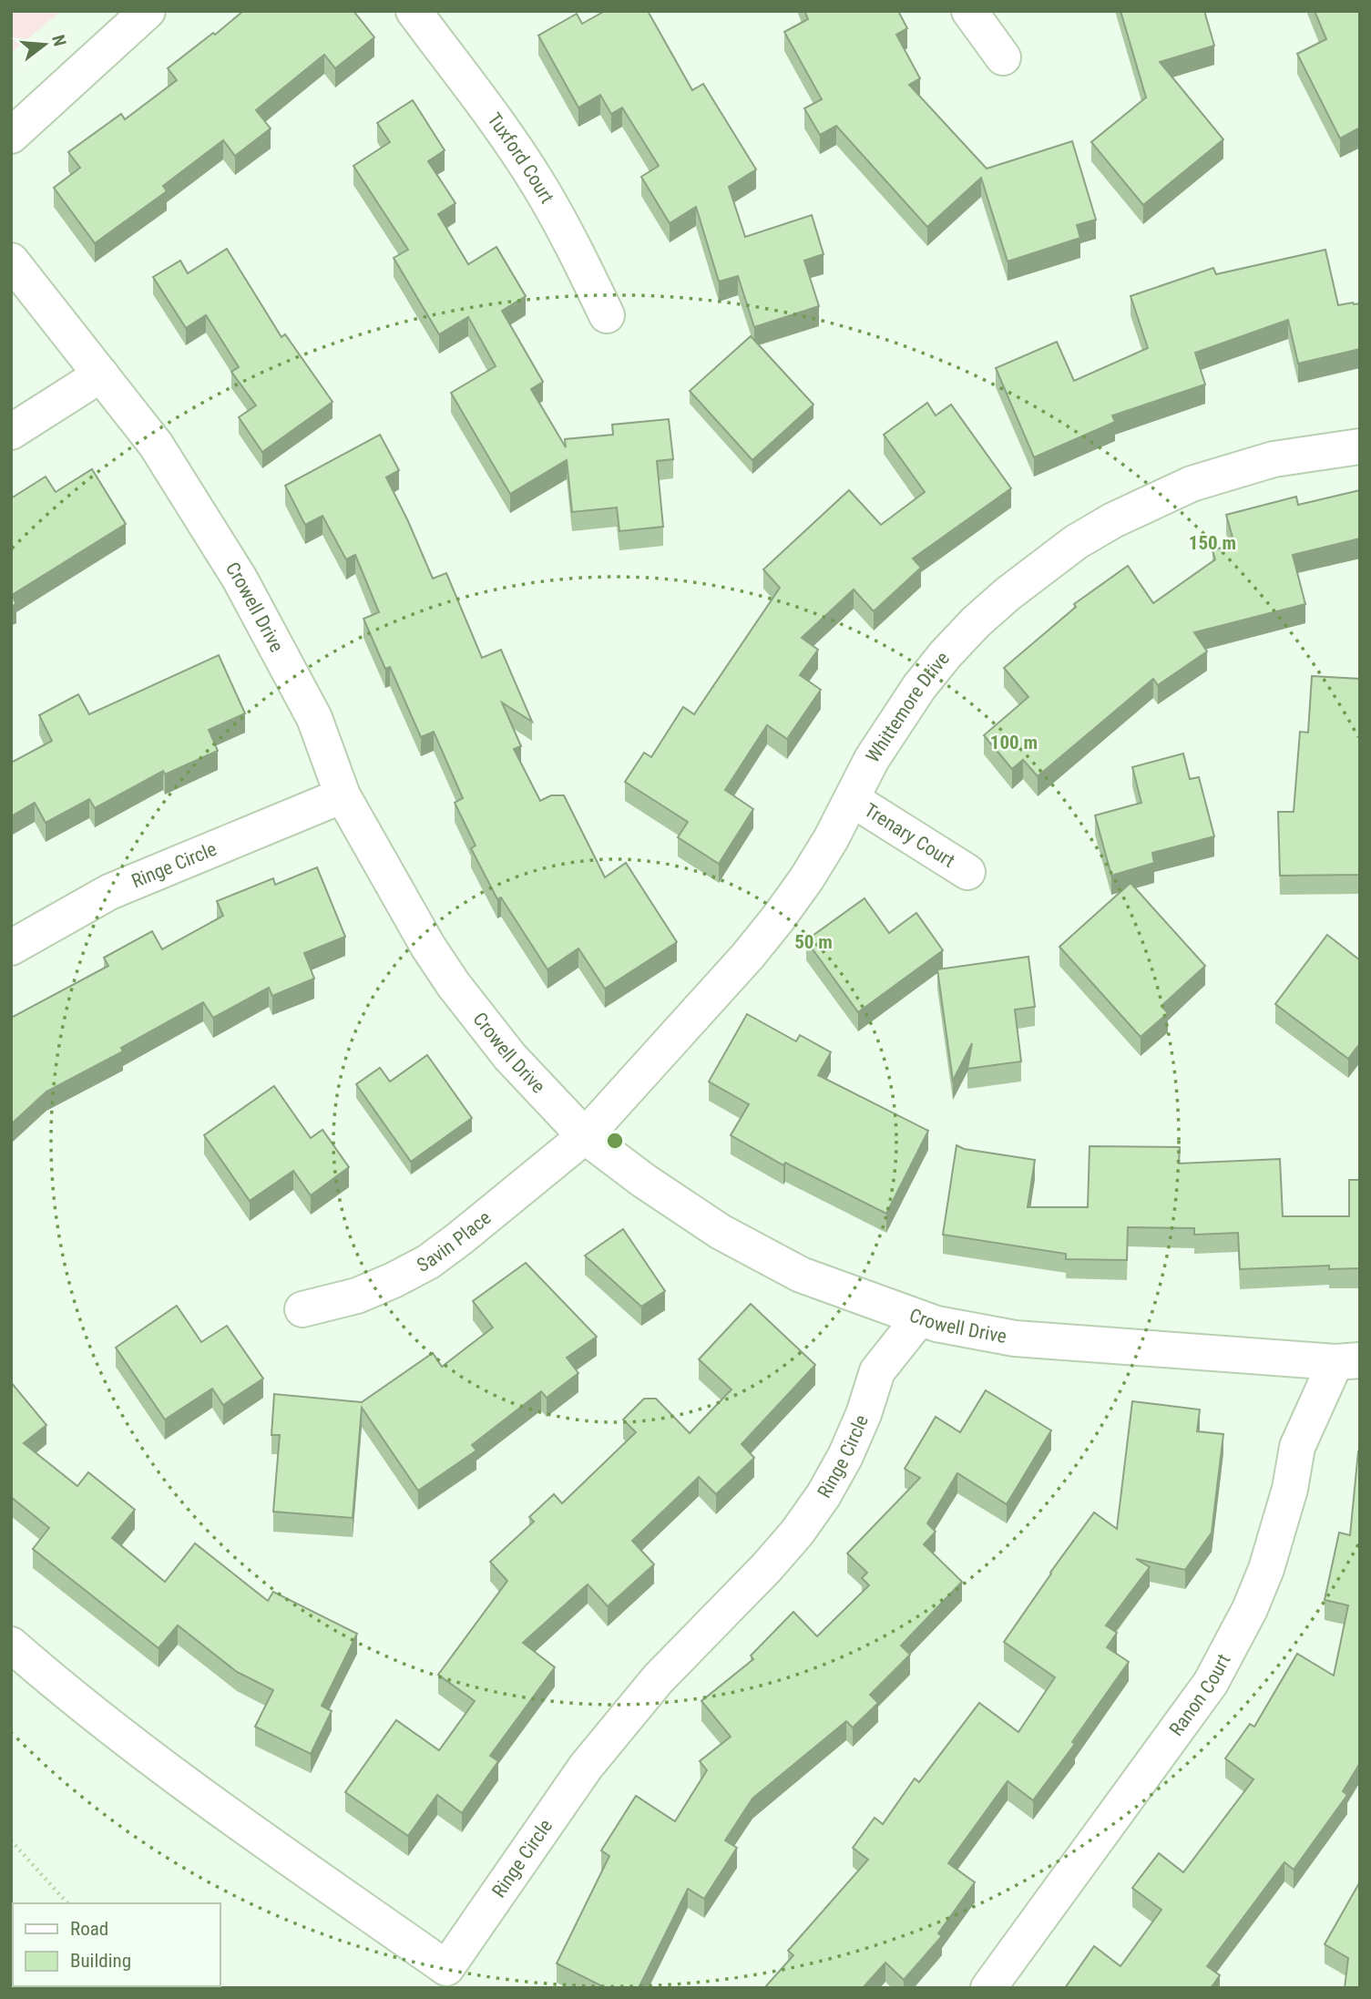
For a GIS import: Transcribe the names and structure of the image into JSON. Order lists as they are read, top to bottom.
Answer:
{
  "streets": {
    "street": [
      "Tuxford Court",
      "Crowell Drive",
      "Whittemore Drive",
      "Trenary Court",
      "Ringe Circle",
      "Savin Place",
      "Ranon Court"
    ]
  },
  "crossings": [
    ["Crowell Drive", "Whittemore Drive"],
    ["Crowell Drive", "Ringe Circle"],
    ["Crowell Drive", "Savin Place"],
    ["Crowell Drive", "Ranon Court"],
    ["Whittemore Drive", "Trenary Court"],
    ["Whittemore Drive", "Savin Place"]
  ],
  "legend": ["Road", "Building"],
  "north": "right",
  "rings": ["150 m", "100 m", "50 m"]
}
